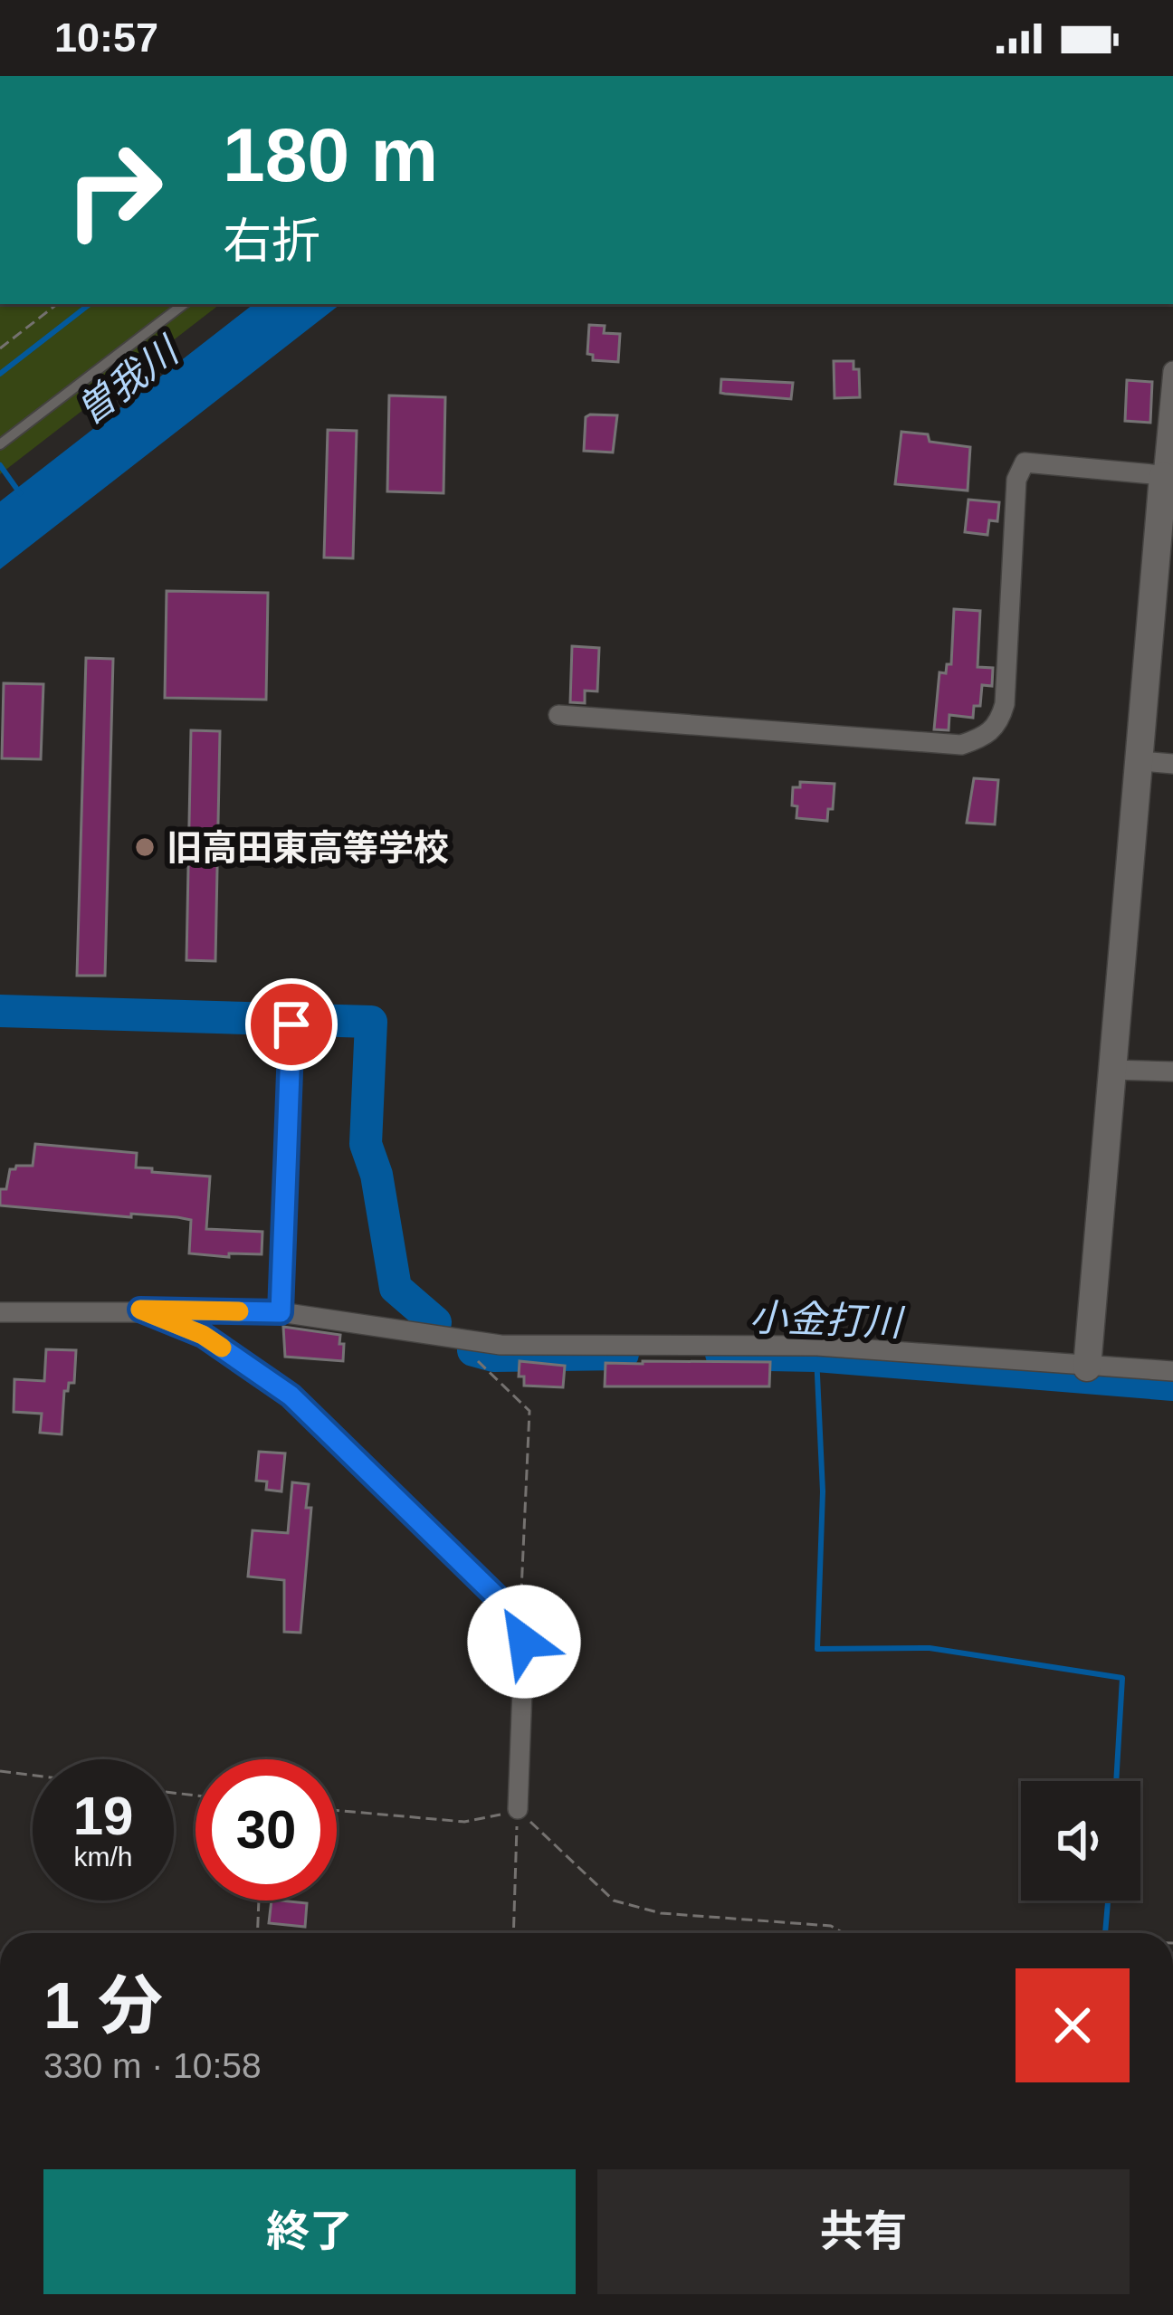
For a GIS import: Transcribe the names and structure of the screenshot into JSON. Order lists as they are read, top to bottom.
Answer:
{
  "water": ["曽我川", "小金打川"],
  "places": ["旧高田東高等学校"],
  "page": {
    "status": "10:57",
    "turn": ["180 m", "右折"],
    "speed": "19 km/h",
    "limit": "30",
    "heading": ["1 分", "330 m · 10:58"],
    "buttons": ["終了", "共有"]
  }
}
